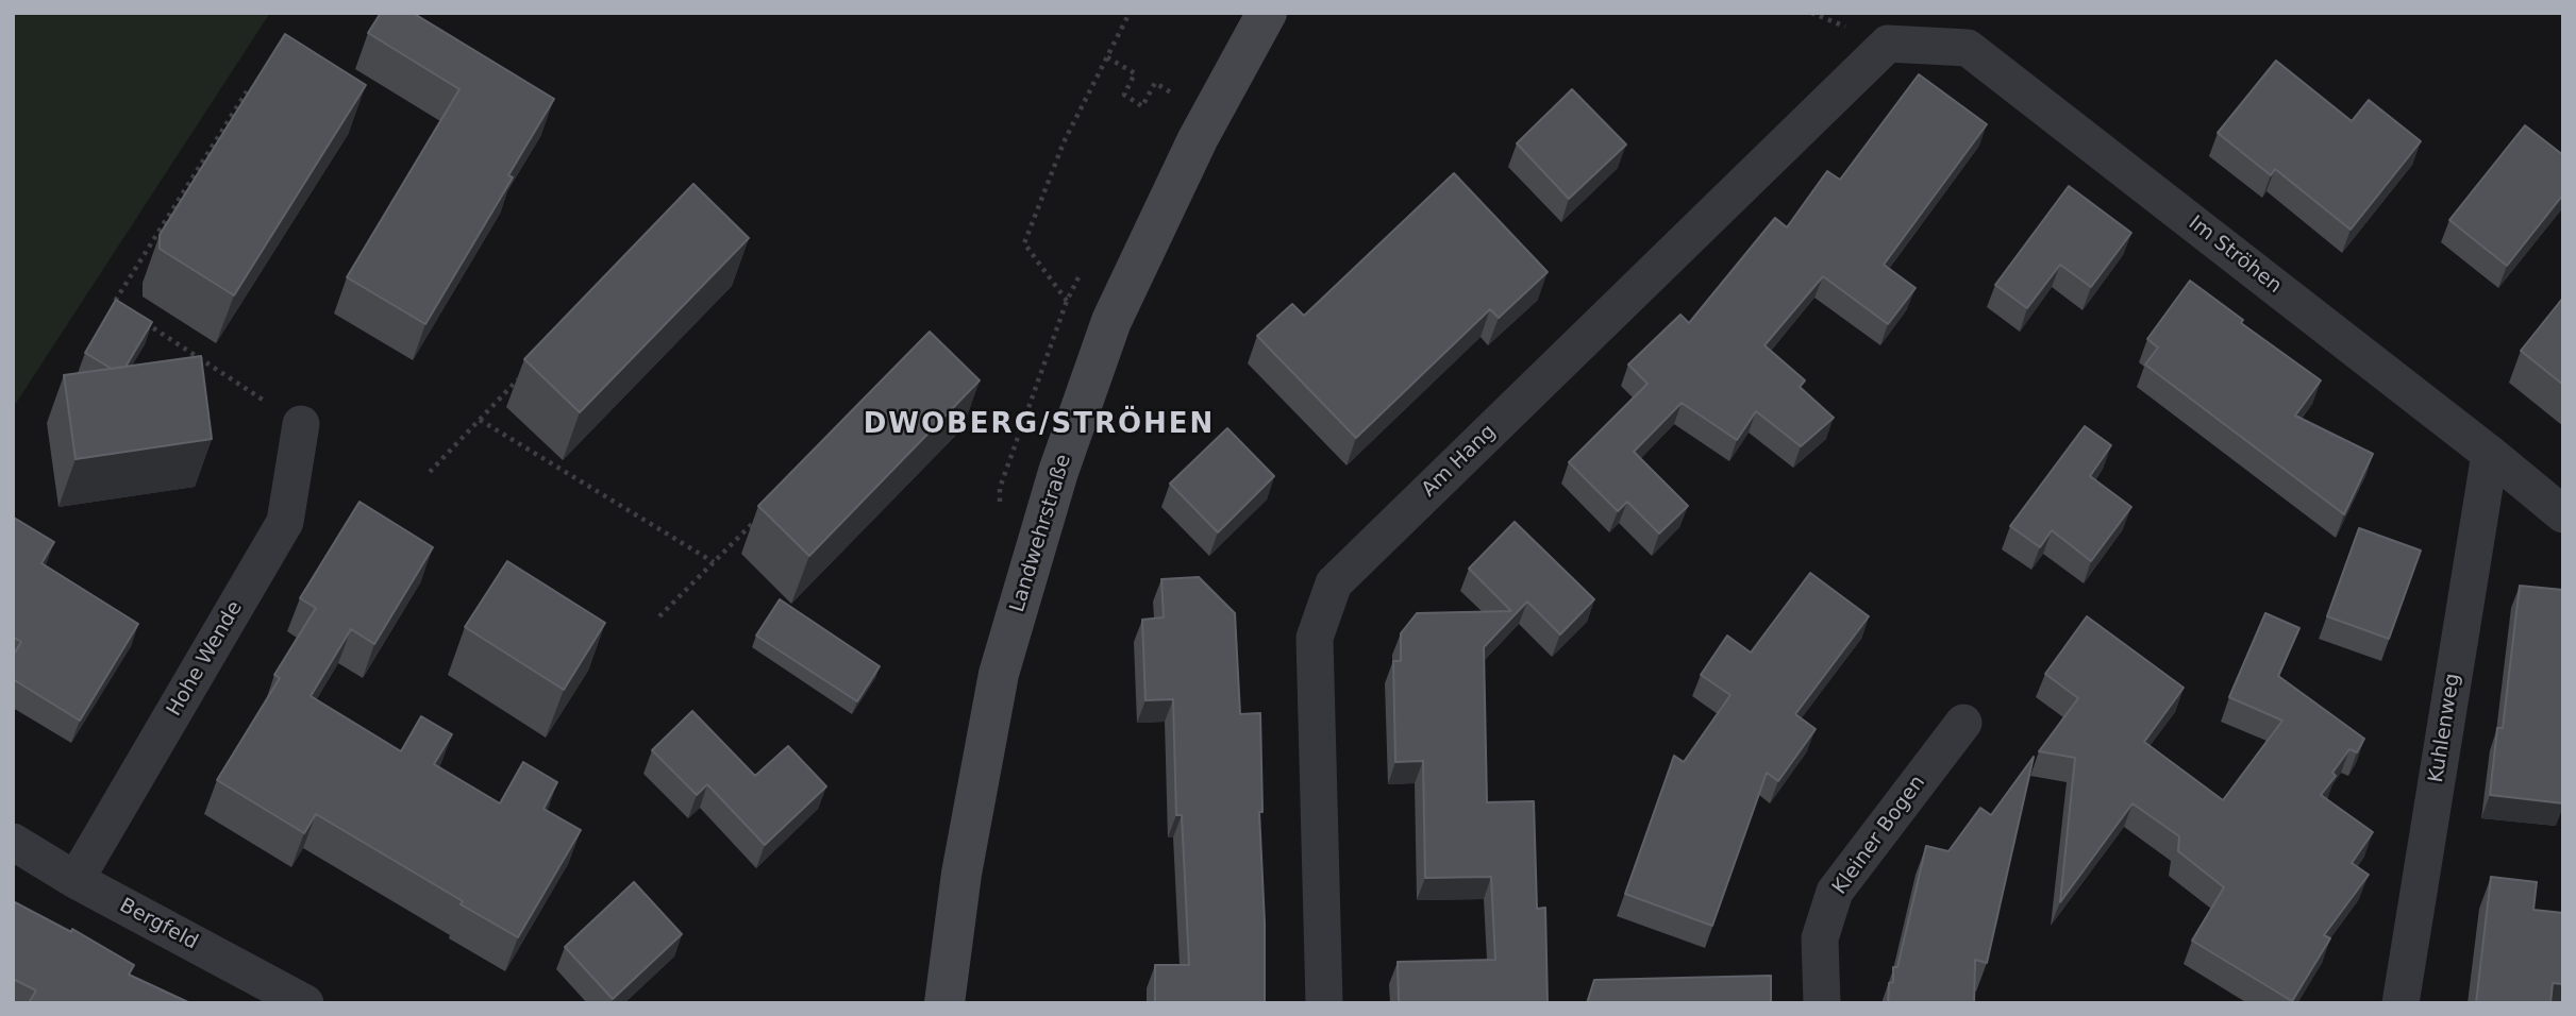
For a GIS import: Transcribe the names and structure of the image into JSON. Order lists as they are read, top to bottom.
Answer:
{
  "streets": {
    "street": [
      "Im Ströhen",
      "Am Hang",
      "Landwehrstraße",
      "Hohe Wende",
      "Kuhlenweg",
      "Kleiner Bogen",
      "Bergfeld"
    ]
  },
  "crossings": [
    ["Im Ströhen", "Am Hang"],
    ["Im Ströhen", "Kuhlenweg"],
    ["Hohe Wende", "Bergfeld"]
  ],
  "districts": ["DWOBERG/STRÖHEN"]
}
